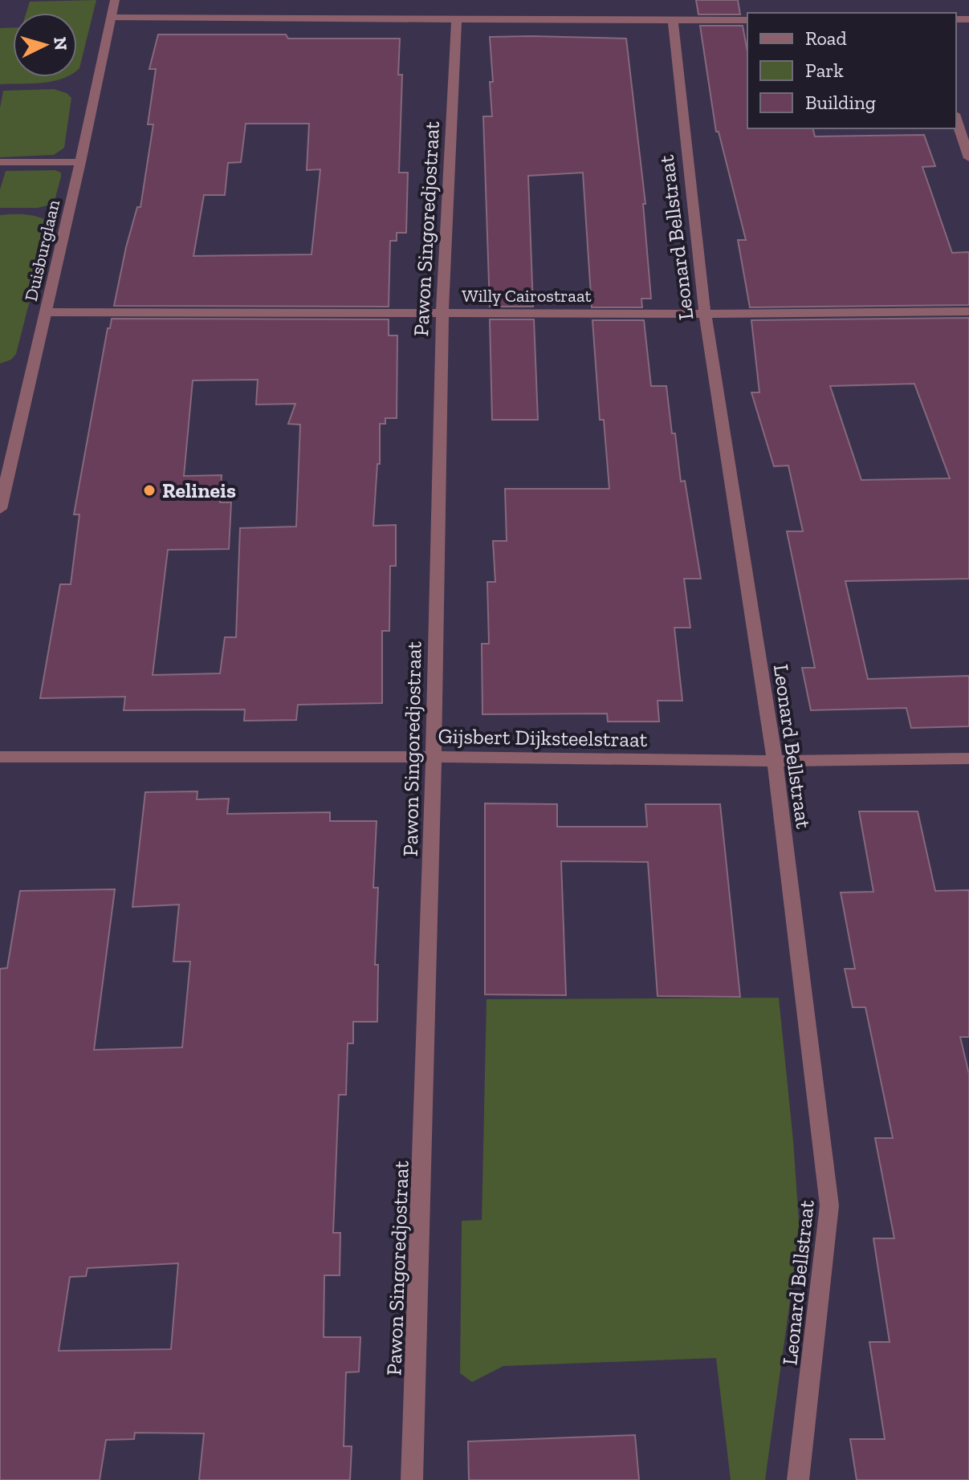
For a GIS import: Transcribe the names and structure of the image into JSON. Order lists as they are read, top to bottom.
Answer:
{
  "streets": {
    "street": [
      "Pawon Singoredjostraat",
      "Leonard Bellstraat",
      "Duisburglaan",
      "Willy Cairostraat",
      "Gijsbert Dijksteelstraat"
    ]
  },
  "crossings": [
    ["Pawon Singoredjostraat", "Willy Cairostraat"],
    ["Pawon Singoredjostraat", "Gijsbert Dijksteelstraat"],
    ["Leonard Bellstraat", "Willy Cairostraat"],
    ["Leonard Bellstraat", "Gijsbert Dijksteelstraat"],
    ["Duisburglaan", "Willy Cairostraat"]
  ],
  "places": ["Relineis"],
  "legend": ["Road", "Park", "Building"],
  "north": "right"
}
